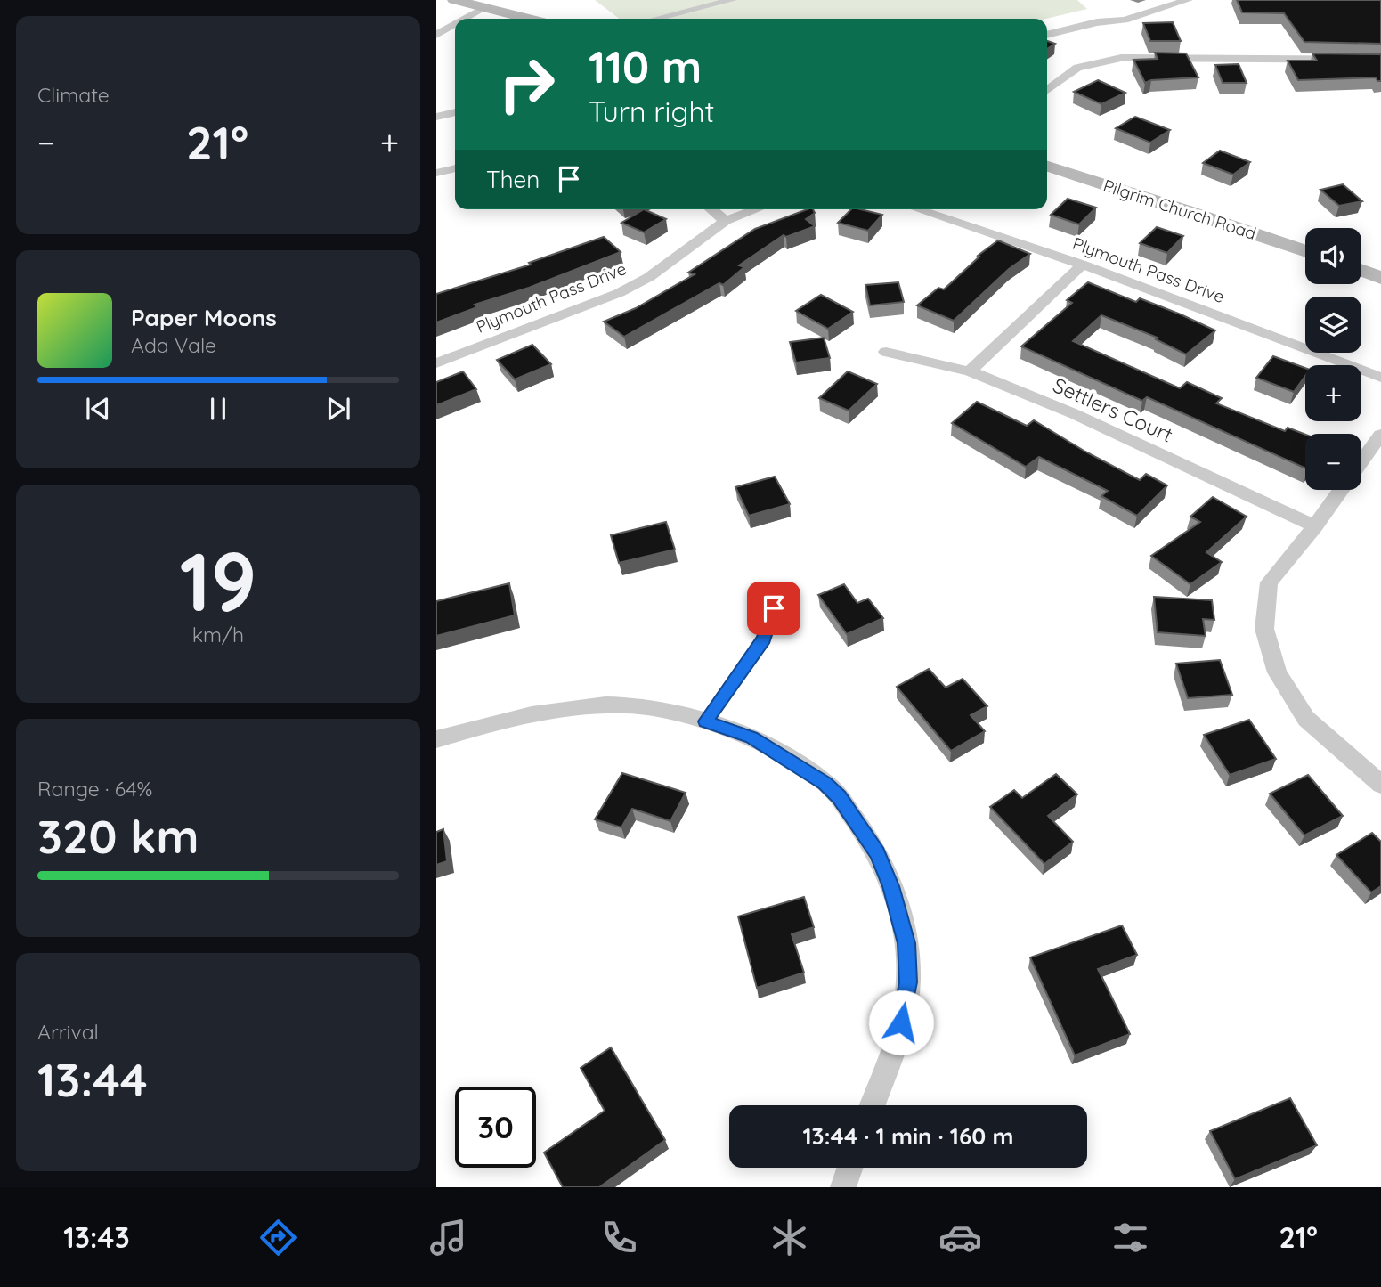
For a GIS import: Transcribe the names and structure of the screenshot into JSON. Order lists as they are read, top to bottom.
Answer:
{
  "streets": {
    "street": ["Pilgrim Church Road", "Plymouth Pass Drive", "Settlers Court"]
  },
  "page": {
    "tile": [
      "Climate",
      ["19", "km/h"],
      ["Range · 64%", "320 km"],
      ["Arrival", "13:44"]
    ],
    "turn": ["110 m", "Turn right"],
    "heat": ["−", "21°", "+"],
    "then": "Then",
    "map_buttons": ["+", "−"],
    "song": ["Paper Moons", "Ada Vale"],
    "limit": "30",
    "trip": "13:44 · 1 min · 160 m",
    "tabs": ["13:43", "21°"]
  }
}
